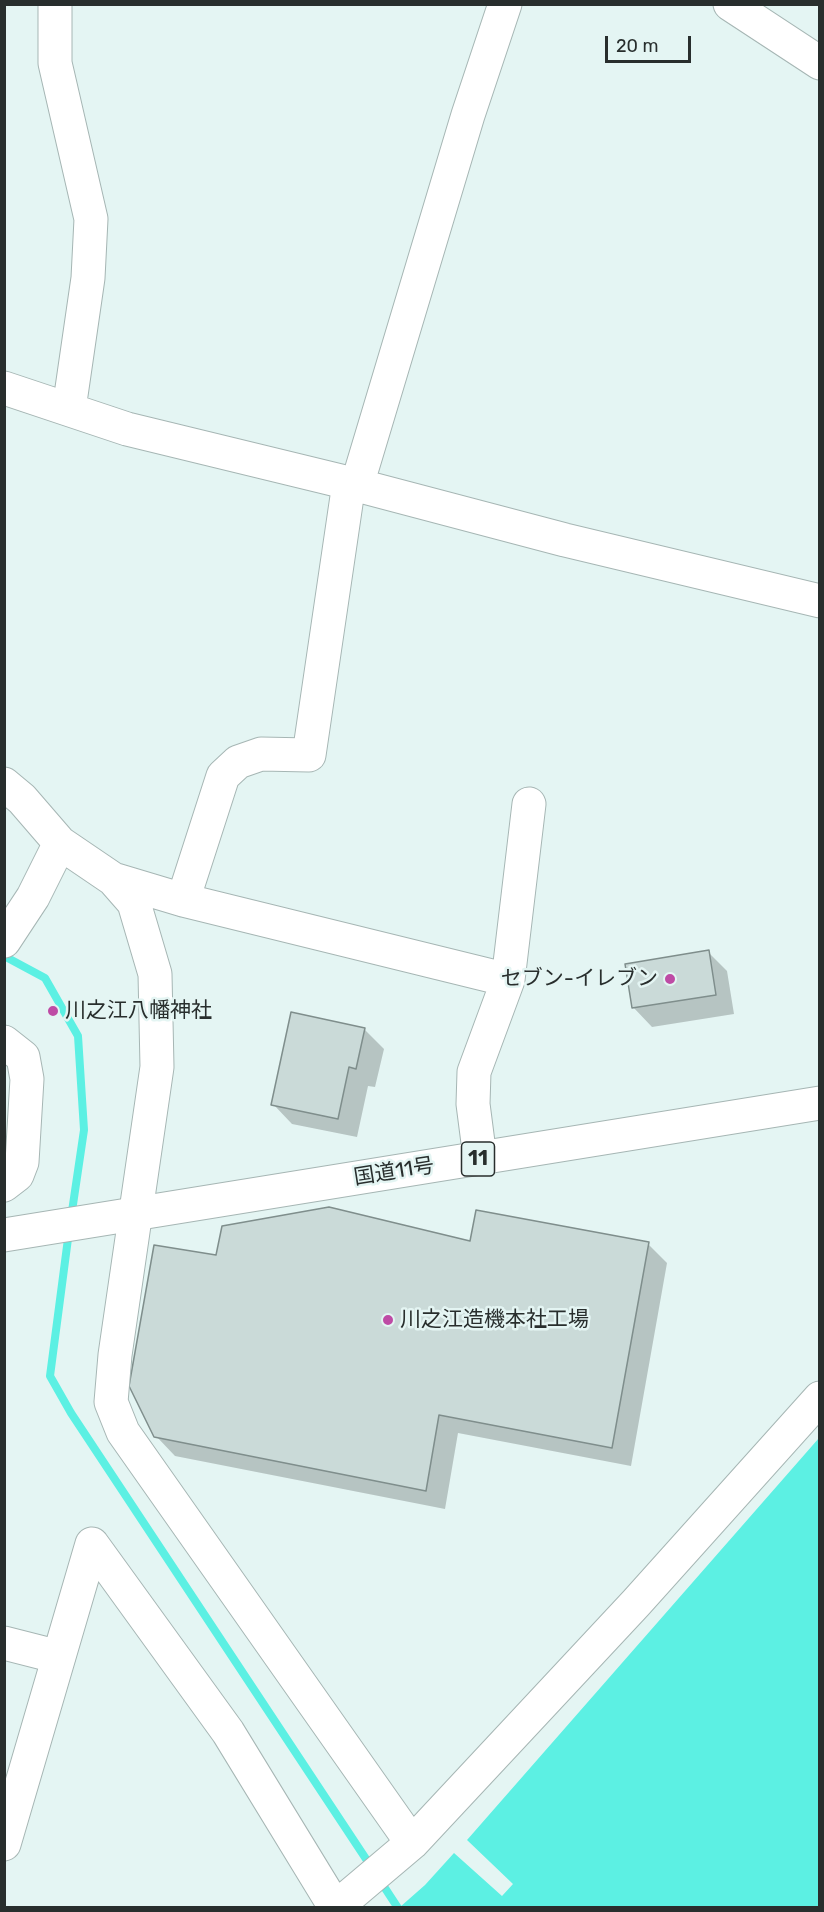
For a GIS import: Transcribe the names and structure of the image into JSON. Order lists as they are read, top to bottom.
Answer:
{
  "streets": {
    "main road": ["11", "国道11号"]
  },
  "places": ["セブン-イレブン", "川之江八幡神社", "川之江造機本社工場"],
  "scale_bar": "20 m"
}
